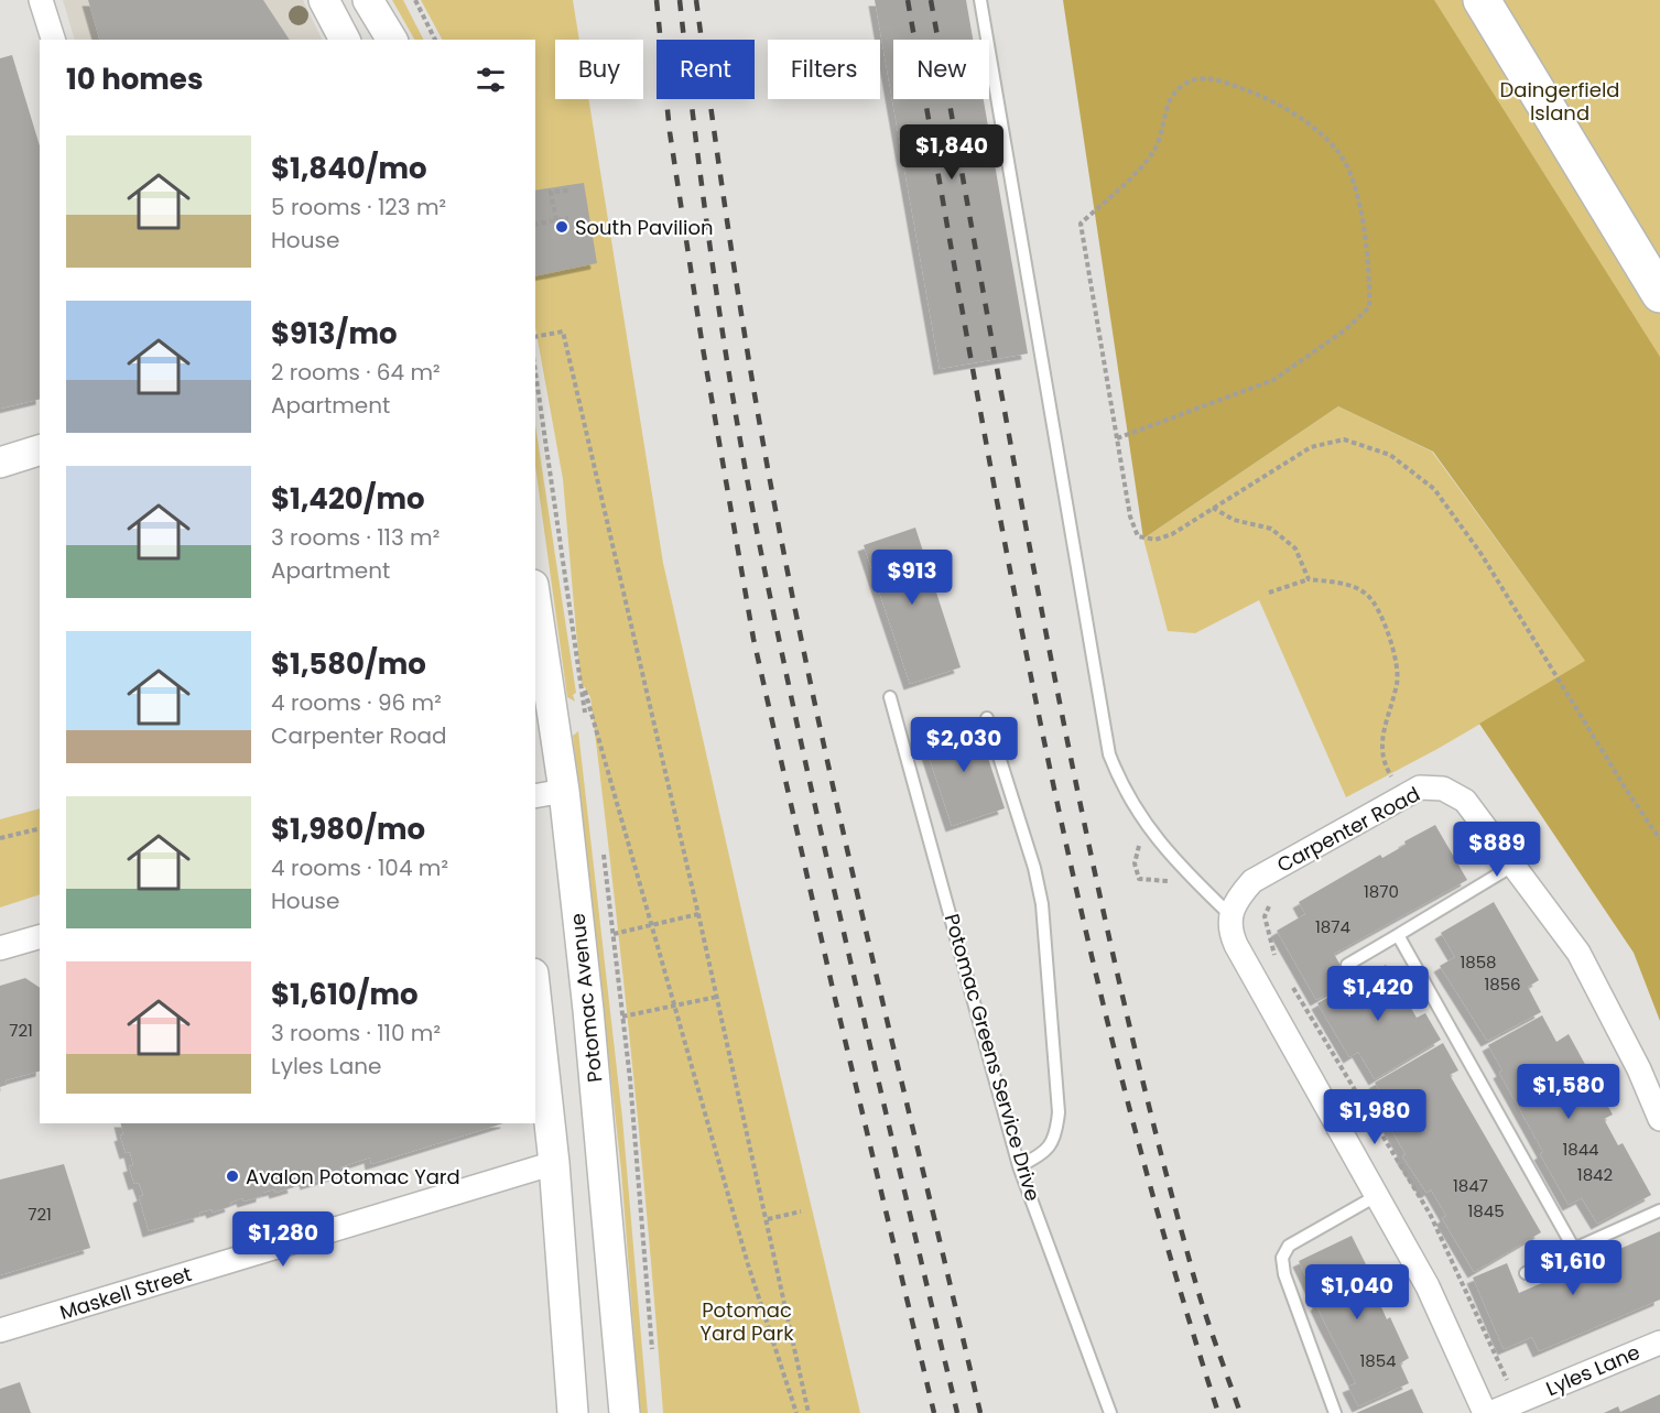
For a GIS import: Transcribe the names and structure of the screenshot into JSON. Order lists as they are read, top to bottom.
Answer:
{
  "streets": {
    "street": [
      "Carpenter Road",
      "Potomac Avenue",
      "Maskell Street",
      "Lyles Lane"
    ],
    "lane": ["Potomac Greens Service Drive"]
  },
  "parks": ["Daingerfield Island", "Potomac Yard Park"],
  "places": ["South Pavilion", "Avalon Potomac Yard"],
  "house_numbers": [
    "1870",
    "1874",
    "1858",
    "1856",
    "721",
    "1844",
    "1842",
    "1847",
    "1845",
    "721",
    "1854"
  ],
  "page": {
    "chip": [
      "Buy",
      "Rent",
      "Filters",
      "New"
    ],
    "heading": "10 homes",
    "list": [
      {
        "name": "$1,840/mo",
        "note": "5 rooms · 123 m² · House"
      },
      {
        "name": "$913/mo",
        "note": "2 rooms · 64 m² · Apartment"
      },
      {
        "name": "$1,420/mo",
        "note": "3 rooms · 113 m² · Apartment"
      },
      {
        "name": "$1,580/mo",
        "note": "4 rooms · 96 m² · Carpenter Road"
      },
      {
        "name": "$1,980/mo",
        "note": "4 rooms · 104 m² · House"
      },
      {
        "name": "$1,610/mo",
        "note": "3 rooms · 110 m² · Lyles Lane"
      }
    ],
    "price": [
      "$1,840",
      "$913",
      "$2,030",
      "$889",
      "$1,420",
      "$1,580",
      "$1,980",
      "$1,280",
      "$1,610",
      "$1,040"
    ]
  }
}
